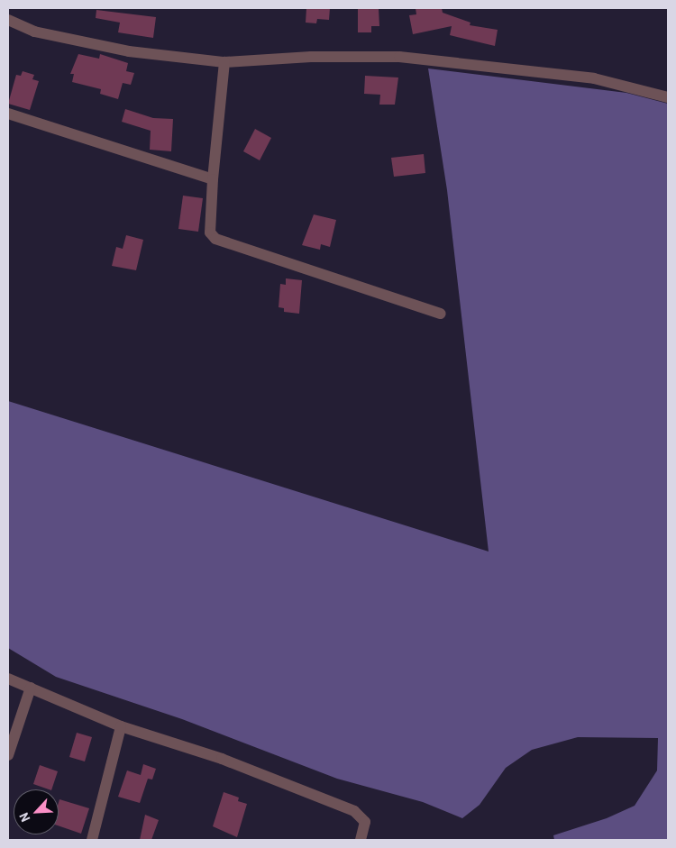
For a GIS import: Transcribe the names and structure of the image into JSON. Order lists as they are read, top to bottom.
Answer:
{
  "north": "bottom left"
}
